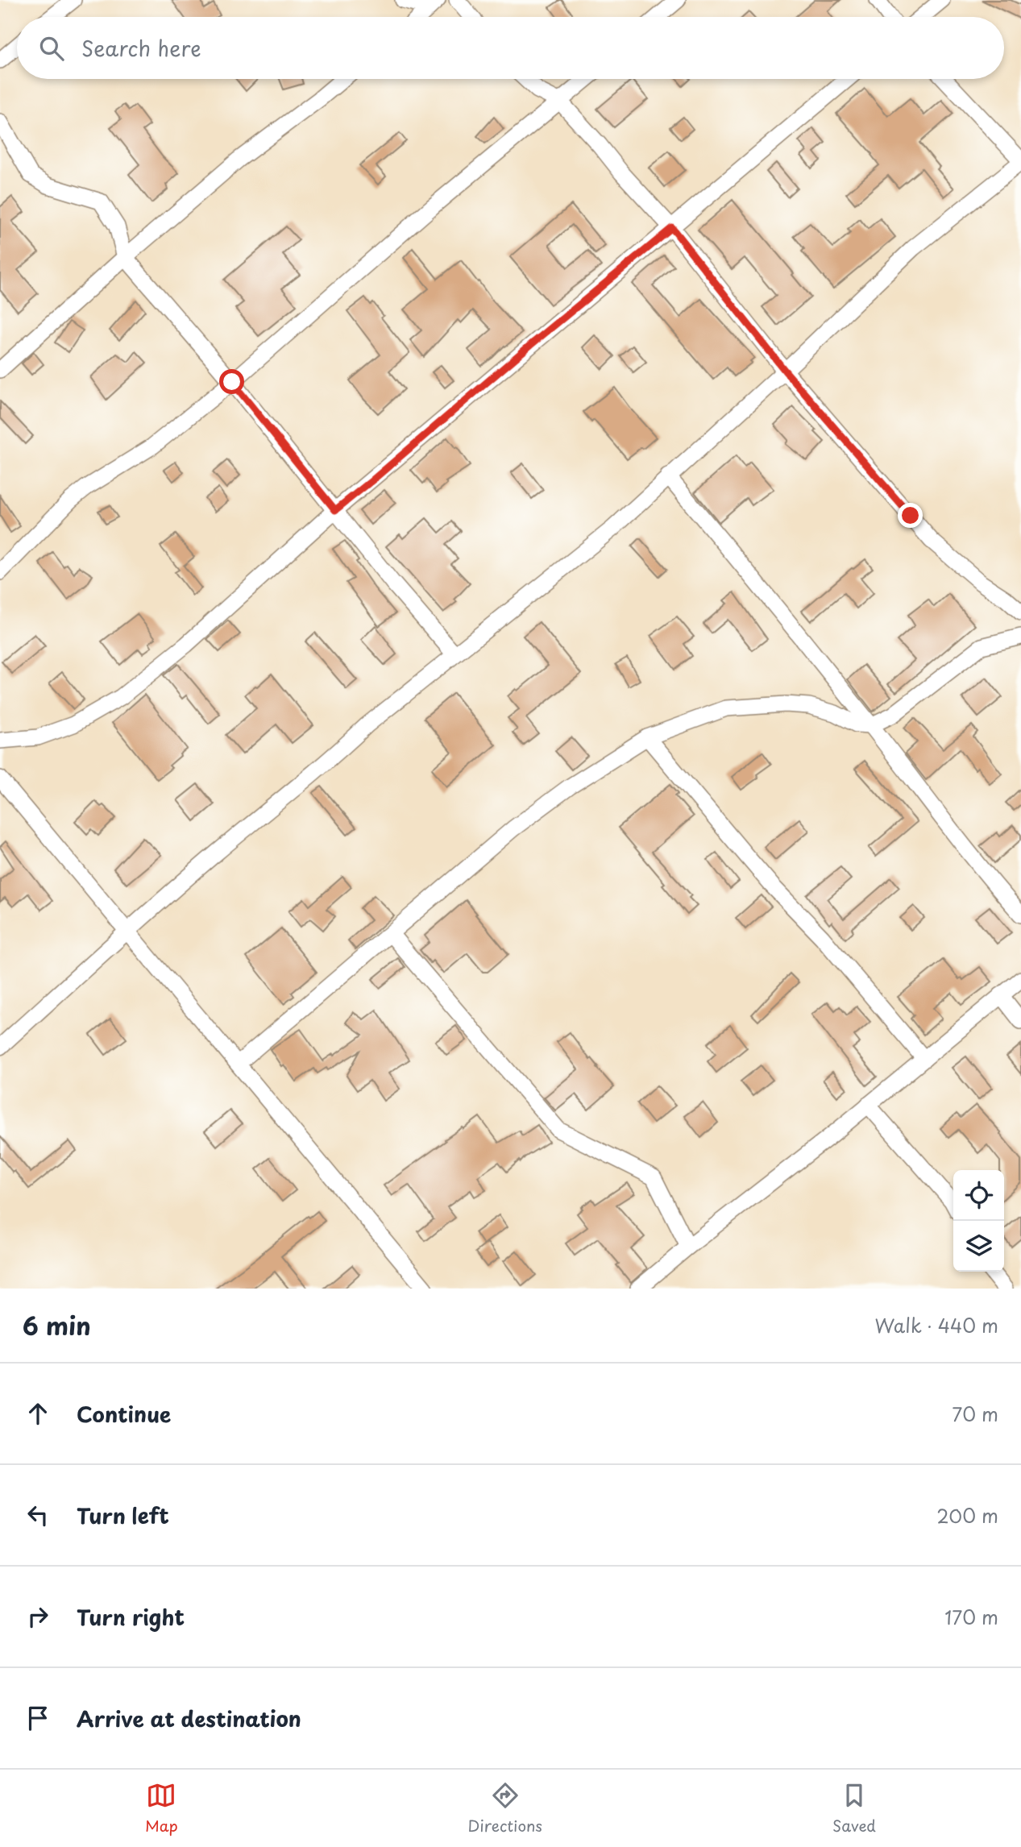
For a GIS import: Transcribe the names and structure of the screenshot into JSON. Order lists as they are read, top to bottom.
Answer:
{
  "page": {
    "search": "Search here",
    "heading": ["6 min", "Walk · 440 m"],
    "list": [
      ["Continue", "70 m"],
      ["Turn left", "200 m"],
      ["Turn right", "170 m"],
      "Arrive at destination"
    ],
    "nav": ["Map", "Directions", "Saved"]
  }
}
